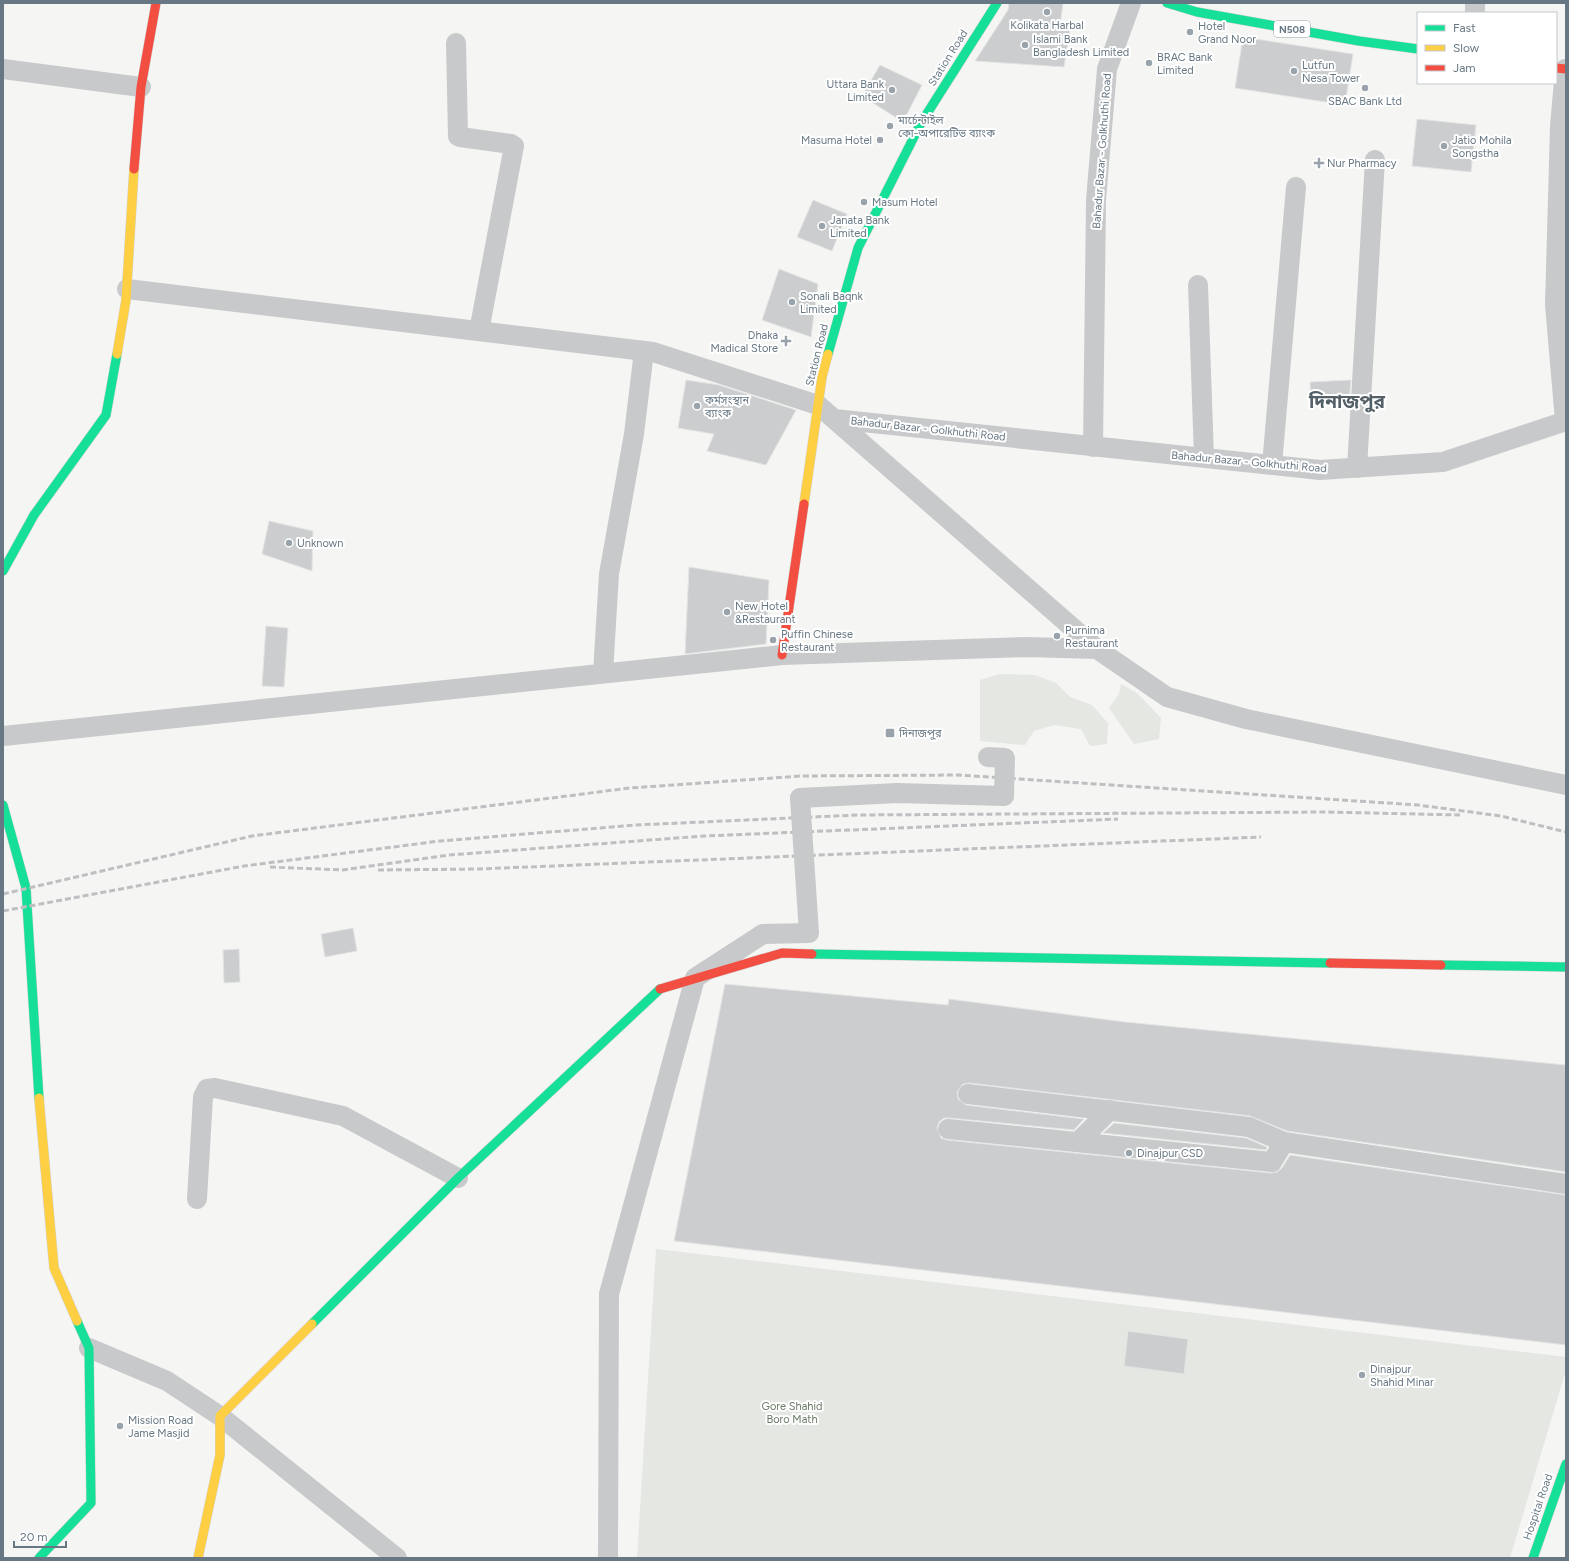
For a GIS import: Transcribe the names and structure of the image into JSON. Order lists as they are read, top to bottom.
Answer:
{
  "streets": {
    "main road": ["N508", "Station Road", "Hospital Road"],
    "street": ["Bahadur Bazar - Golkhuthi Road"]
  },
  "districts": ["দিনাজপুর"],
  "parks": ["Gore Shahid Boro Math"],
  "places": {
    "other": [
      "Kolikata Harbal",
      "Hotel Grand Noor",
      "Islami Bank Bangladesh Limited",
      "BRAC Bank Limited",
      "Lutfun Nesa Tower",
      "SBAC Bank Ltd",
      "Uttara Bank Limited",
      "মার্চেন্টাইল কো-অপারেটিভ ব্যাংক",
      "Masuma Hotel",
      "Jatio Mohila Songstha",
      "Masum Hotel",
      "Janata Bank Limited",
      "Sonali Baqnk Limited",
      "কর্মসংস্থান ব্যাংক",
      "Unknown",
      "New Hotel &Restaurant",
      "Purnima Restaurant",
      "Puffin Chinese Restaurant",
      "Dinajpur CSD",
      "Dinajpur Shahid Minar",
      "Mission Road Jame Masjid"
    ],
    "health": ["Nur Pharmacy", "Dhaka Madical Store"],
    "transit": ["দিনাজপুর"]
  },
  "legend": ["Fast", "Slow", "Jam"],
  "scale_bar": "20 m"
}
